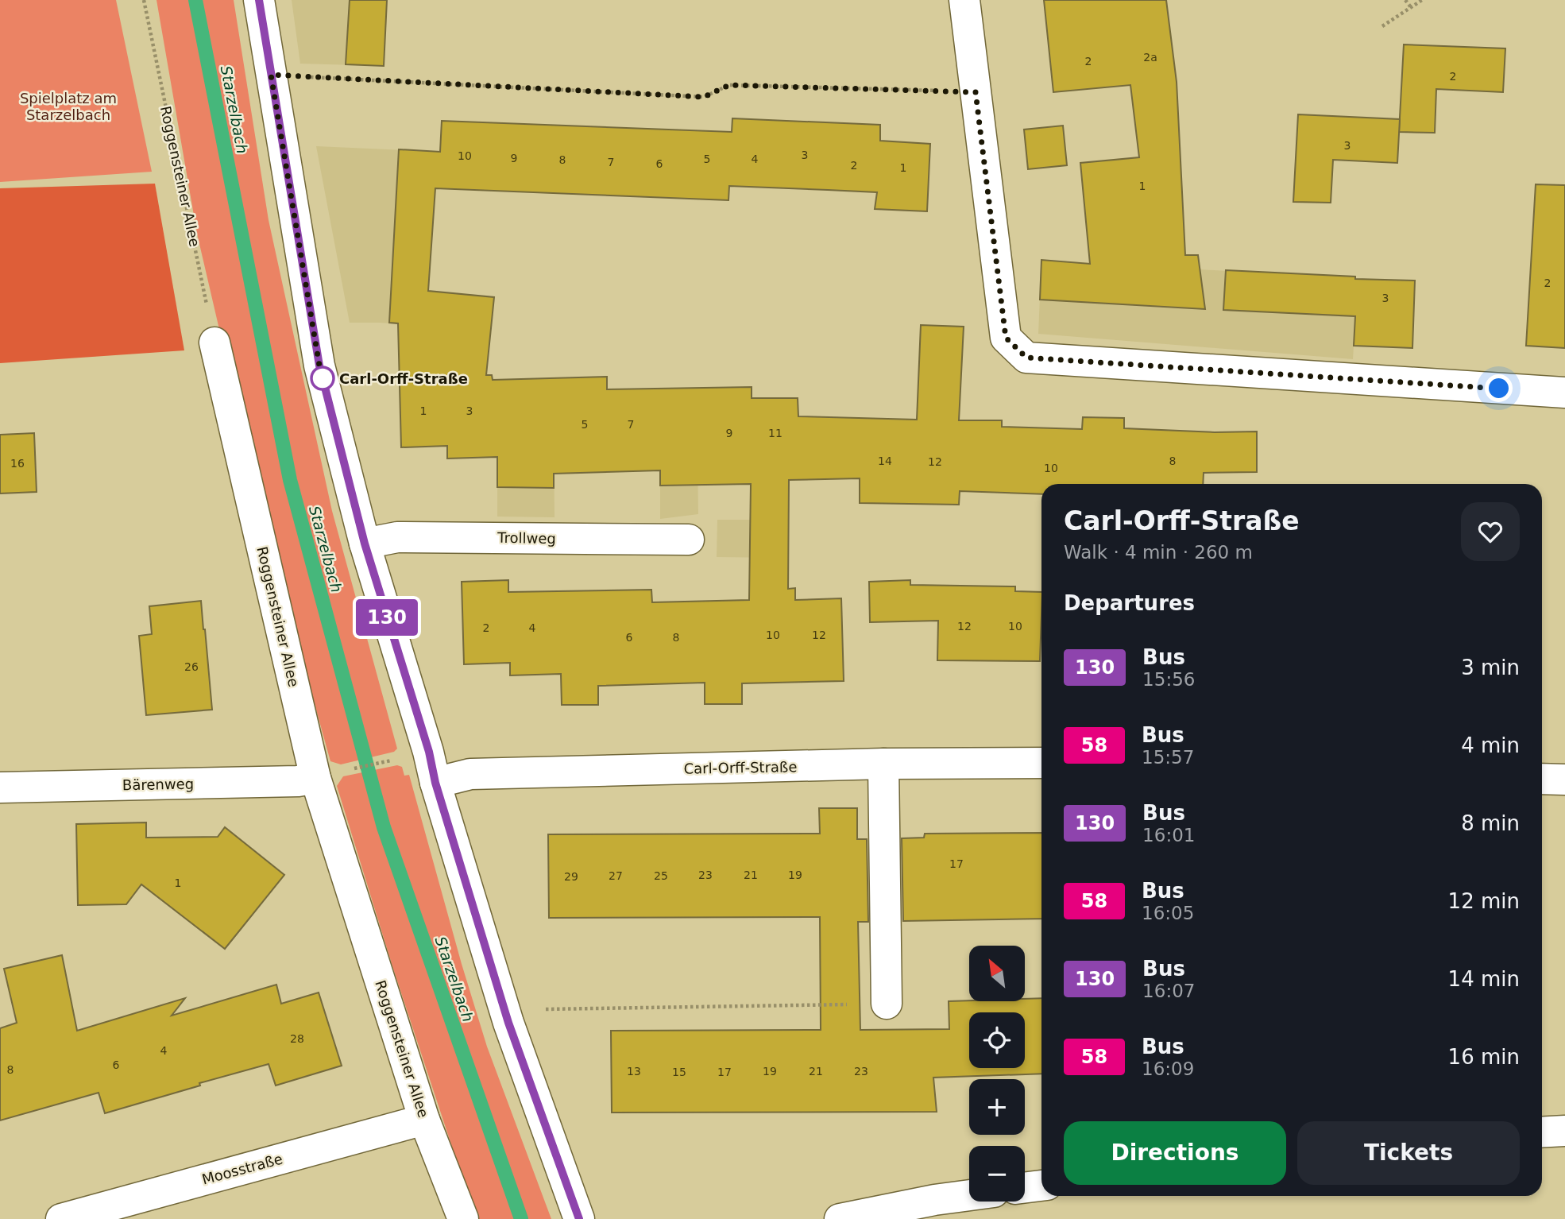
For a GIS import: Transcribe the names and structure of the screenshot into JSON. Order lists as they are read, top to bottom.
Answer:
{
  "streets": {
    "street": [
      "Roggensteiner Allee",
      "Trollweg",
      "Carl-Orff-Straße",
      "Bärenweg",
      "Moosstraße"
    ]
  },
  "crossings": [
    ["Roggensteiner Allee", "Bärenweg"],
    ["Roggensteiner Allee", "Moosstraße"]
  ],
  "water": ["Starzelbach"],
  "parks": ["Spielplatz am Starzelbach"],
  "places": ["Carl-Orff-Straße"],
  "lines": ["bus line 130"],
  "house_numbers": [
    "2a",
    "2",
    "2",
    "3",
    "3",
    "10",
    "9",
    "5",
    "4",
    "8",
    "7",
    "6",
    "2",
    "1",
    "1",
    "2",
    "3",
    "1",
    "3",
    "5",
    "7",
    "9",
    "11",
    "14",
    "8",
    "12",
    "16",
    "10",
    "12",
    "10",
    "2",
    "4",
    "10",
    "12",
    "6",
    "8",
    "26",
    "17",
    "23",
    "21",
    "19",
    "27",
    "25",
    "29",
    "1",
    "28",
    "4",
    "6",
    "8",
    "13",
    "19",
    "21",
    "23",
    "15",
    "17"
  ],
  "north": "top left",
  "page": {
    "on_map": "130",
    "heading": [
      ["Carl-Orff-Straße", "Walk · 4 min · 260 m"],
      "Departures"
    ],
    "list": [
      {
        "mark": "130",
        "name": "Bus",
        "note": "15:56",
        "value": "3 min"
      },
      {
        "mark": "58",
        "name": "Bus",
        "note": "15:57",
        "value": "4 min"
      },
      {
        "mark": "130",
        "name": "Bus",
        "note": "16:01",
        "value": "8 min"
      },
      {
        "mark": "58",
        "name": "Bus",
        "note": "16:05",
        "value": "12 min"
      },
      {
        "mark": "130",
        "name": "Bus",
        "note": "16:07",
        "value": "14 min"
      },
      {
        "mark": "58",
        "name": "Bus",
        "note": "16:09",
        "value": "16 min"
      }
    ],
    "map_buttons": ["+", "−"],
    "buttons": ["Directions", "Tickets"]
  }
}
